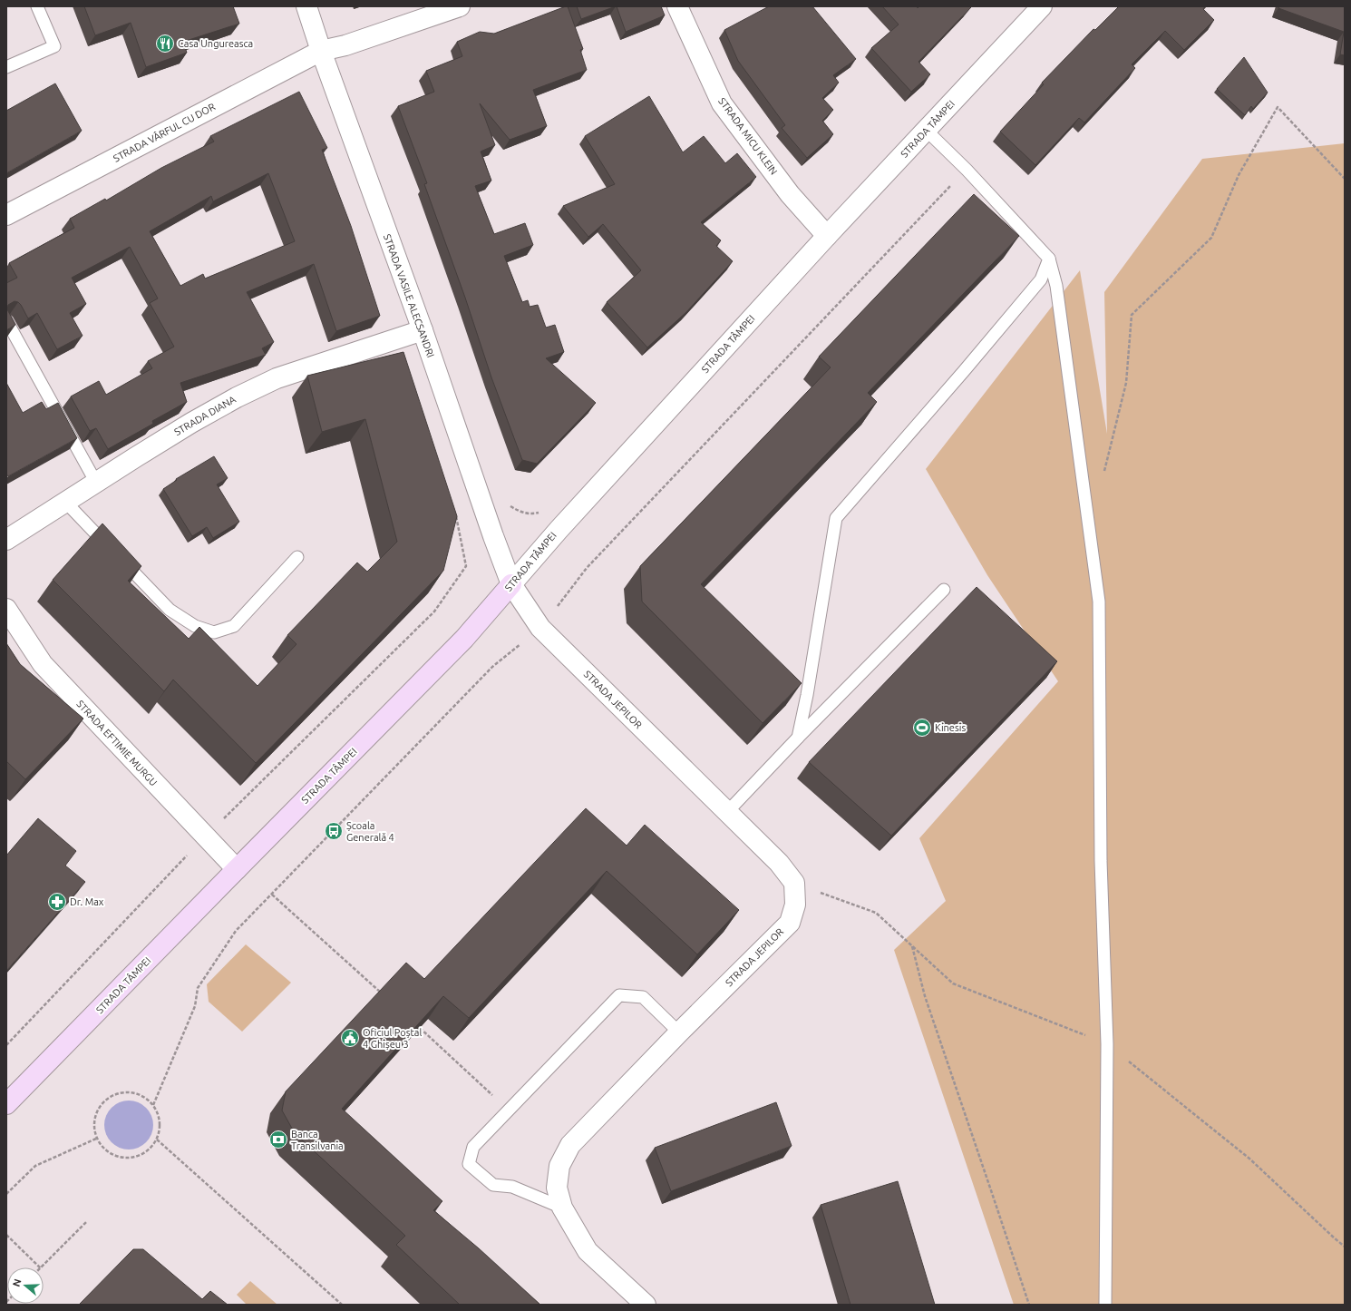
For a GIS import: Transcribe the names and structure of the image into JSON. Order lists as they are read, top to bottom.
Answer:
{
  "streets": {
    "street": [
      "STRADA TÂMPEI",
      "STRADA VÂRFUL CU DOR",
      "STRADA MICU KLEIN",
      "STRADA VASILE ALECSANDRI",
      "STRADA DIANA",
      "STRADA JEPILOR",
      "STRADA EFTIMIE MURGU"
    ]
  },
  "crossings": [
    ["STRADA TÂMPEI", "STRADA MICU KLEIN"],
    ["STRADA TÂMPEI", "STRADA VASILE ALECSANDRI"],
    ["STRADA TÂMPEI", "STRADA JEPILOR"],
    ["STRADA TÂMPEI", "STRADA EFTIMIE MURGU"],
    ["STRADA VÂRFUL CU DOR", "STRADA VASILE ALECSANDRI"],
    ["STRADA VASILE ALECSANDRI", "STRADA DIANA"],
    ["STRADA VASILE ALECSANDRI", "STRADA JEPILOR"]
  ],
  "places": {
    "restaurant": ["Casa Ungureasca"],
    "sports": ["Kinesis"],
    "bus stop": ["Școala Generală 4"],
    "pharmacy": ["Dr. Max"],
    "public building": ["Oficiul Poștal 4 Ghișeu 3"],
    "bank": ["Banca Transilvania"]
  },
  "north": "left"
}
